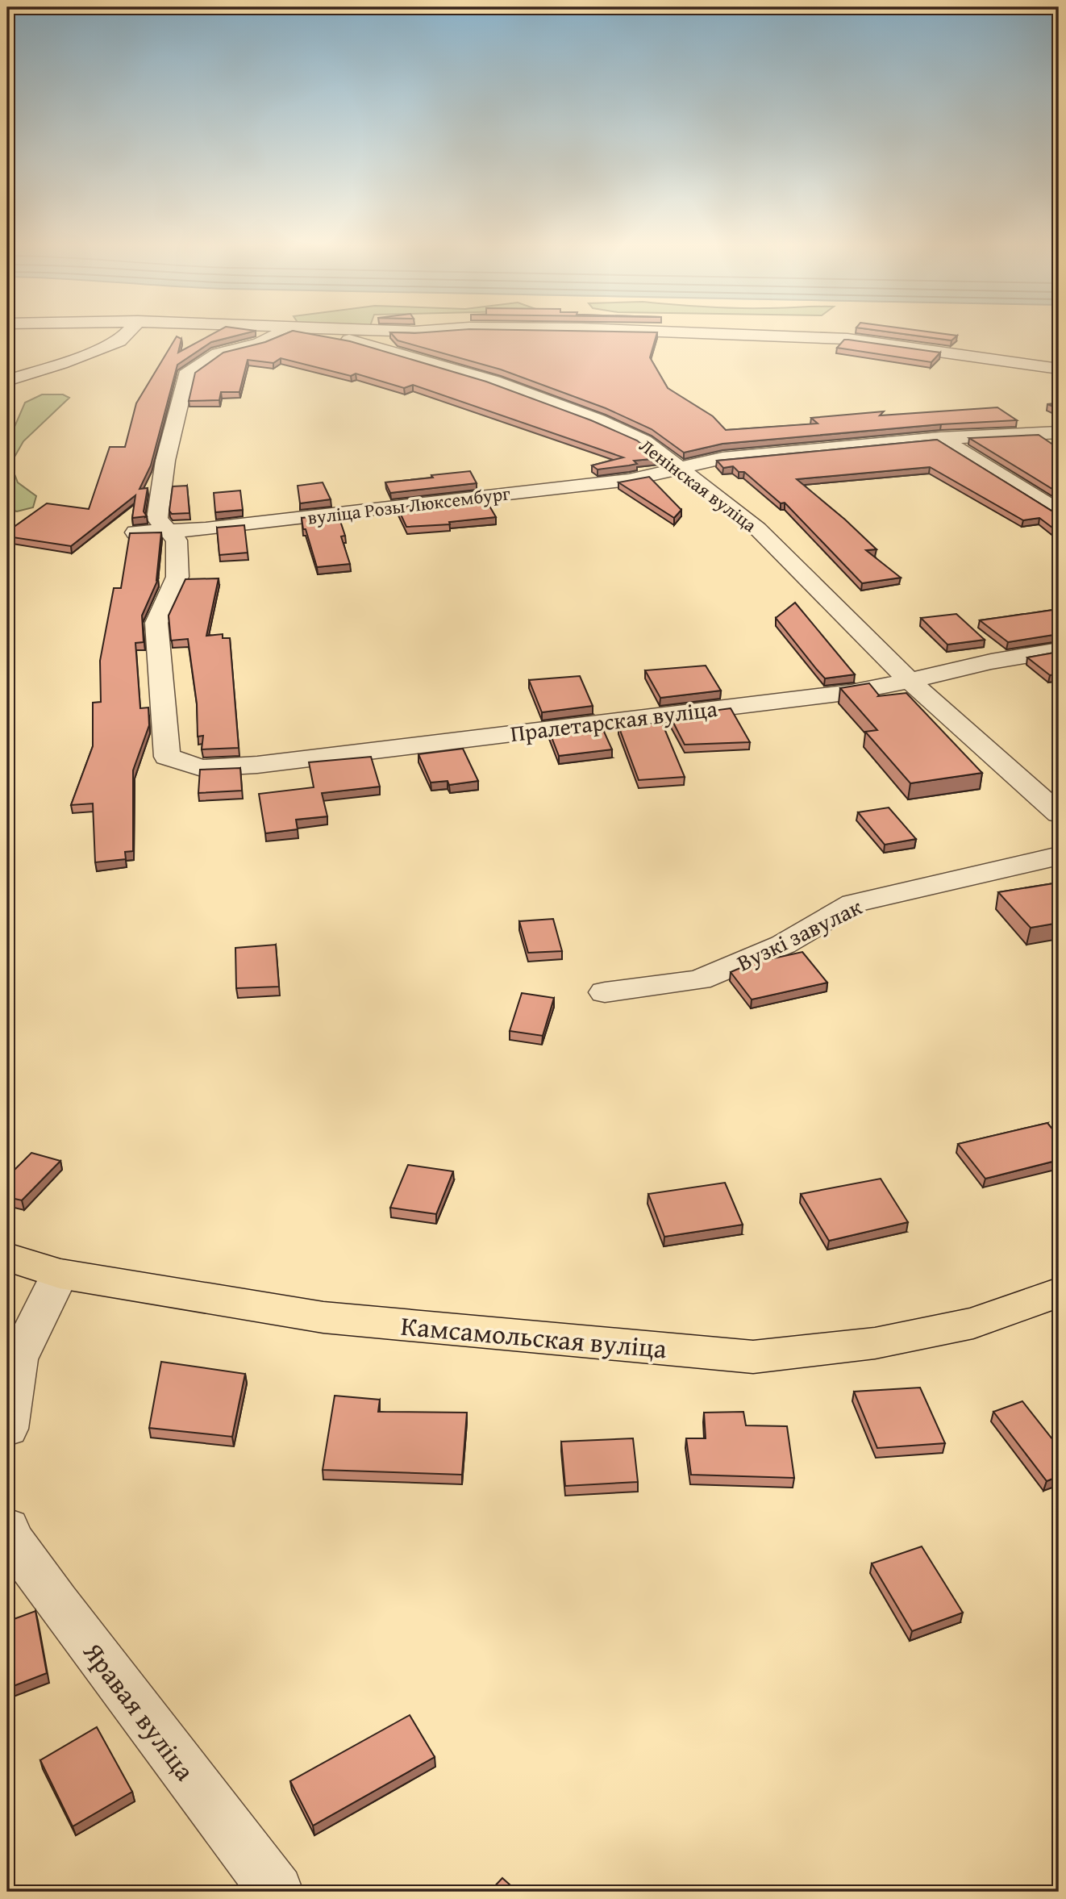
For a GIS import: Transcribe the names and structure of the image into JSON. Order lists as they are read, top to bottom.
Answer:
{
  "streets": {
    "main road": ["Камсамольская вуліца"],
    "street": [
      "Ленінская вуліца",
      "вуліца Розы Люксембург",
      "Пралетарская вуліца",
      "Вузкі завулак",
      "Яравая вуліца"
    ]
  },
  "crossings": [
    ["Ленінская вуліца", "вуліца Розы Люксембург"],
    ["Ленінская вуліца", "Пралетарская вуліца"],
    ["вуліца Розы Люксембург", "Пралетарская вуліца"]
  ]
}
